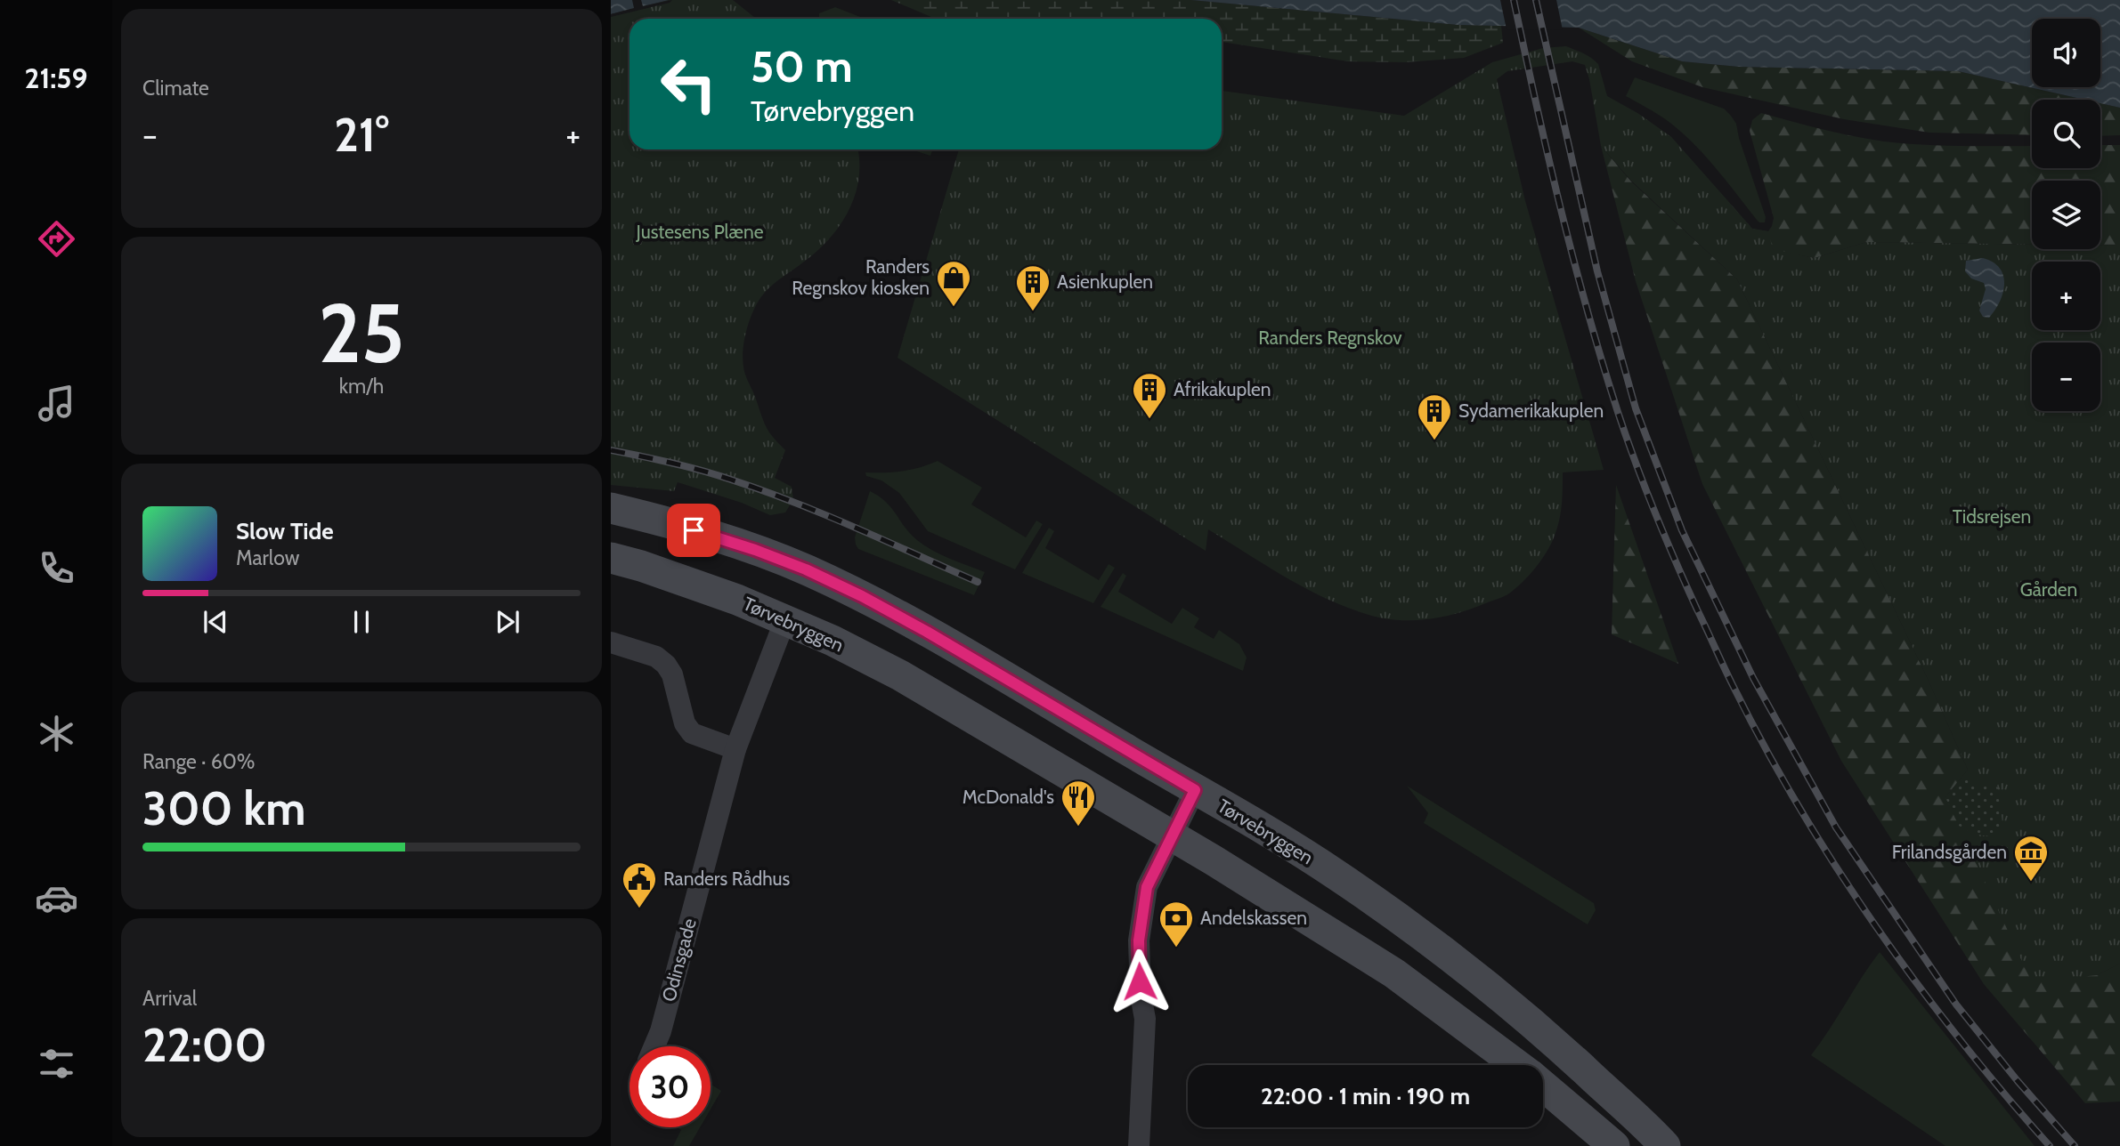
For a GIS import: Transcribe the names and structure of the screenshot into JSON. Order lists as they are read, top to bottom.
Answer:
{
  "streets": {
    "main road": ["Tørvebryggen"],
    "street": ["Odinsgade"]
  },
  "crossings": [
    ["Tørvebryggen", "Odinsgade"]
  ],
  "parks": [
    "Justesens Plæne",
    "Randers Regnskov",
    "Tidsrejsen",
    "Gården"
  ],
  "places": {
    "shop": ["Randers Regnskov kiosken"],
    "building": ["Asienkuplen", "Afrikakuplen", "Sydamerikakuplen"],
    "restaurant": ["McDonald's"],
    "museum": ["Frilandsgården"],
    "public building": ["Randers Rådhus"],
    "bank": ["Andelskassen"]
  },
  "page": {
    "tabs": "21:59",
    "tile": [
      "Climate",
      ["25", "km/h"],
      ["Range · 60%", "300 km"],
      ["Arrival", "22:00"]
    ],
    "map_buttons": ["+", "−"],
    "turn": ["50 m", "Tørvebryggen"],
    "heat": ["−", "21°", "+"],
    "song": ["Slow Tide", "Marlow"],
    "limit": "30",
    "trip": "22:00 · 1 min · 190 m"
  }
}
